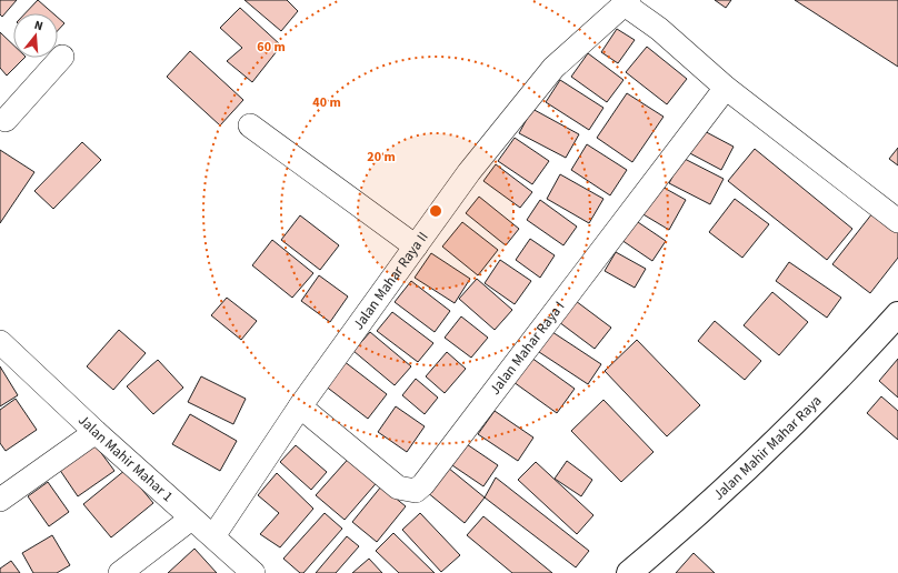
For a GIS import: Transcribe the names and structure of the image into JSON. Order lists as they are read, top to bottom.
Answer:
{
  "streets": {
    "main road": ["Jalan Mahir Mahar Raya"],
    "street": ["Jalan Mahar Raya II", "Jalan Mahar Raya I", "Jalan Mahir Mahar 1"]
  },
  "crossings": [
    ["Jalan Mahar Raya II", "Jalan Mahar Raya I"],
    ["Jalan Mahar Raya II", "Jalan Mahir Mahar 1"]
  ],
  "north": "top",
  "rings": ["60 m", "40 m", "20 m"]
}
